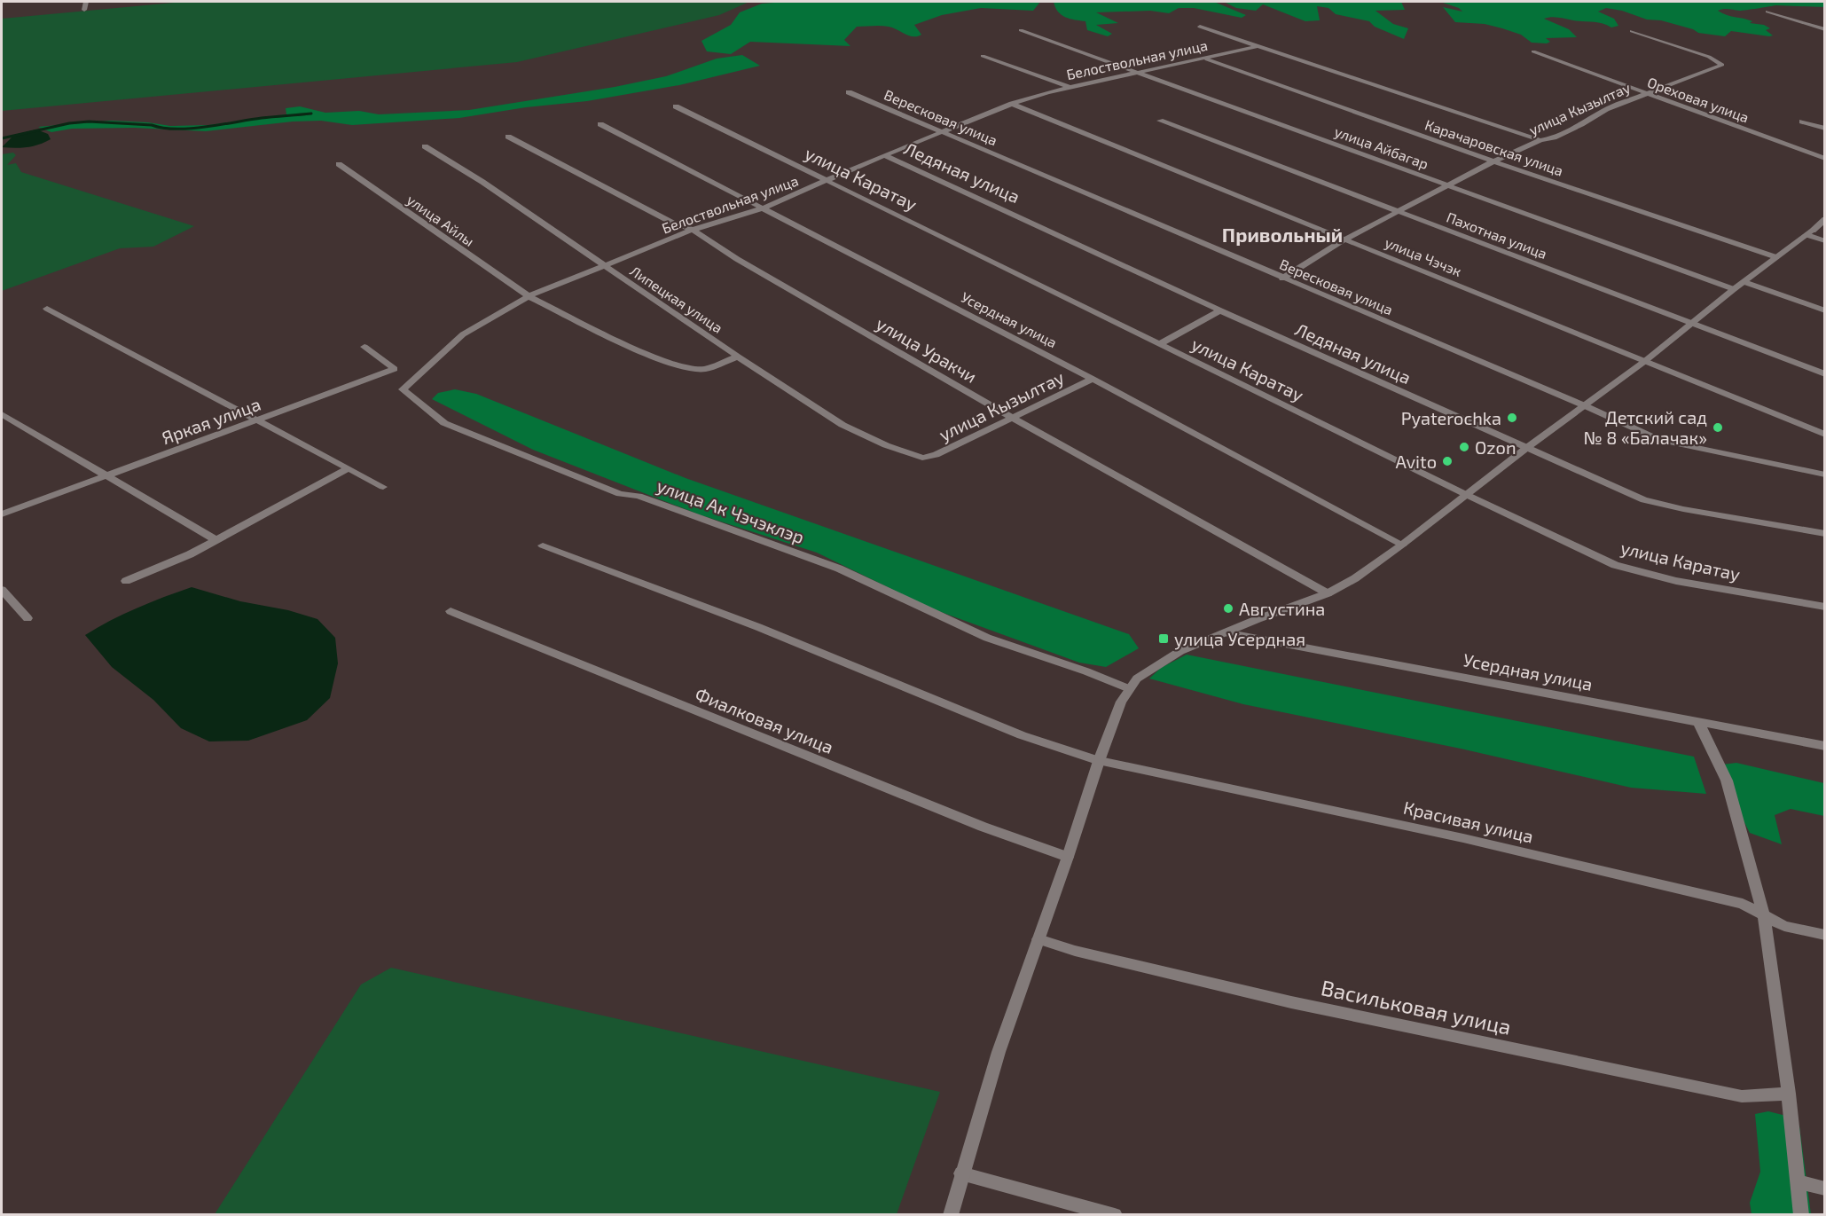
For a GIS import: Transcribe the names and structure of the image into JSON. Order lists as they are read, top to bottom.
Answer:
{
  "streets": {
    "street": [
      "Белоствольная улица",
      "Ореховая улица",
      "улица Кызылтау",
      "Вересковая улица",
      "улица Айбагар",
      "Карачаровская улица",
      "Ледяная улица",
      "улица Каратау",
      "улица Айлы",
      "Пахотная улица",
      "улица Чэчэк",
      "Липецкая улица",
      "Усердная улица",
      "улица Уракчи",
      "Яркая улица",
      "улица Ак Чэчэклэр",
      "Фиалковая улица",
      "Красивая улица",
      "Васильковая улица"
    ]
  },
  "crossings": [
    ["Белоствольная улица", "Вересковая улица"],
    ["Белоствольная улица", "улица Айбагар"],
    ["Белоствольная улица", "Карачаровская улица"],
    ["Белоствольная улица", "Ледяная улица"],
    ["Белоствольная улица", "улица Каратау"],
    ["Белоствольная улица", "улица Айлы"],
    ["Белоствольная улица", "улица Чэчэк"],
    ["Белоствольная улица", "Липецкая улица"],
    ["Белоствольная улица", "Усердная улица"],
    ["Белоствольная улица", "улица Уракчи"],
    ["Белоствольная улица", "улица Ак Чэчэклэр"],
    ["Ореховая улица", "улица Кызылтау"],
    ["улица Кызылтау", "Вересковая улица"],
    ["улица Кызылтау", "улица Айбагар"],
    ["улица Кызылтау", "Карачаровская улица"],
    ["улица Кызылтау", "Пахотная улица"],
    ["улица Кызылтау", "улица Чэчэк"],
    ["улица Кызылтау", "Липецкая улица"],
    ["улица Кызылтау", "Усердная улица"],
    ["улица Кызылтау", "улица Уракчи"],
    ["улица Айлы", "Липецкая улица"]
  ],
  "districts": ["Привольный"],
  "places": {
    "other": [
      "Pyaterochka",
      "Детский сад № 8 «Балачак»",
      "Ozon",
      "Avito",
      "Августина"
    ],
    "transit": ["улица Усердная"]
  }
}
